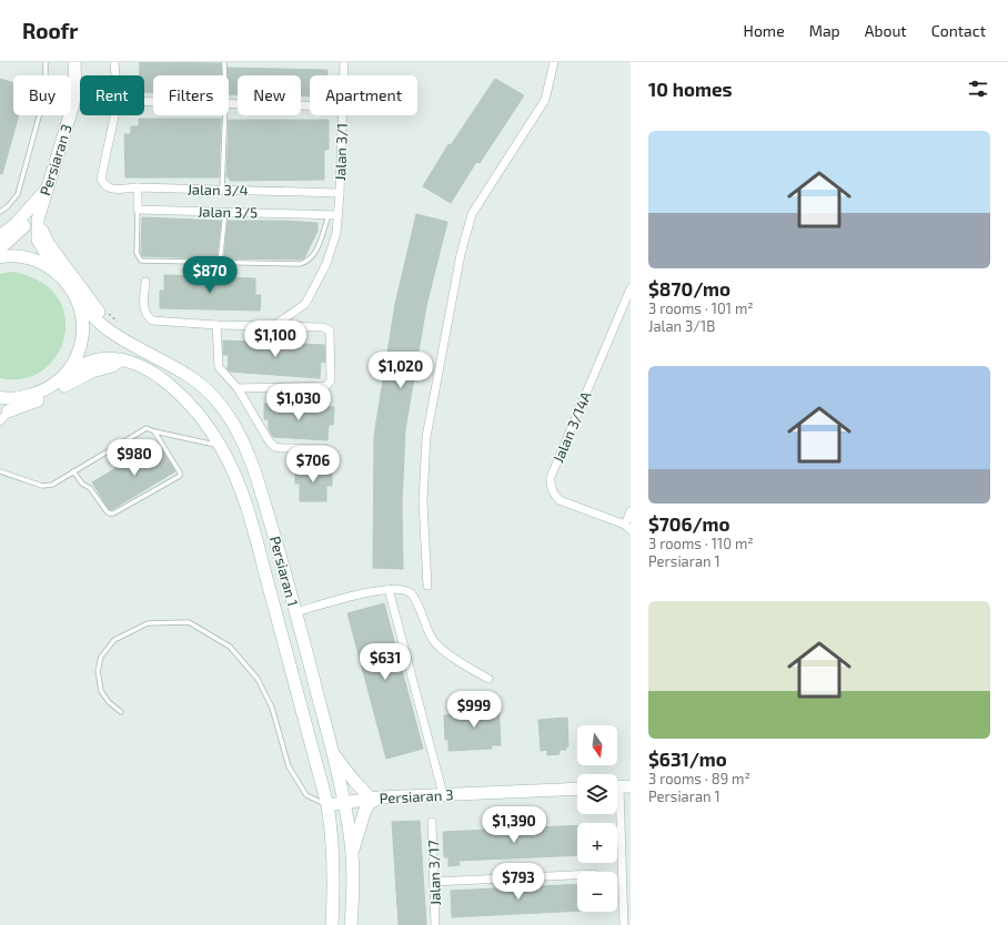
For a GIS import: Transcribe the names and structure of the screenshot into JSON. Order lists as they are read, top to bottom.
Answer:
{
  "streets": {
    "main road": ["Persiaran 3", "Persiaran 1"],
    "street": [
      "Jalan 3/1",
      "Jalan 3/4",
      "Jalan 3/5",
      "Jalan 3/14A",
      "Jalan 3/17"
    ]
  },
  "crossings": [
    ["Jalan 3/1", "Jalan 3/4"],
    ["Jalan 3/1", "Jalan 3/5"],
    ["Persiaran 3", "Persiaran 1"]
  ],
  "north": "bottom",
  "page": {
    "header": "Roofr",
    "nav": [
      "Home",
      "Map",
      "About",
      "Contact"
    ],
    "heading": "10 homes",
    "chip": [
      "Buy",
      "Rent",
      "Filters",
      "New",
      "Apartment"
    ],
    "list": [
      {
        "name": "$870/mo",
        "note": "3 rooms · 101 m² · Jalan 3/1B"
      },
      {
        "name": "$706/mo",
        "note": "3 rooms · 110 m² · Persiaran 1"
      },
      {
        "name": "$631/mo",
        "note": "3 rooms · 89 m² · Persiaran 1"
      }
    ],
    "price": [
      "$870",
      "$1,100",
      "$1,020",
      "$1,030",
      "$980",
      "$706",
      "$631",
      "$999",
      "$1,390",
      "$793"
    ],
    "map_buttons": ["+", "−"]
  }
}
